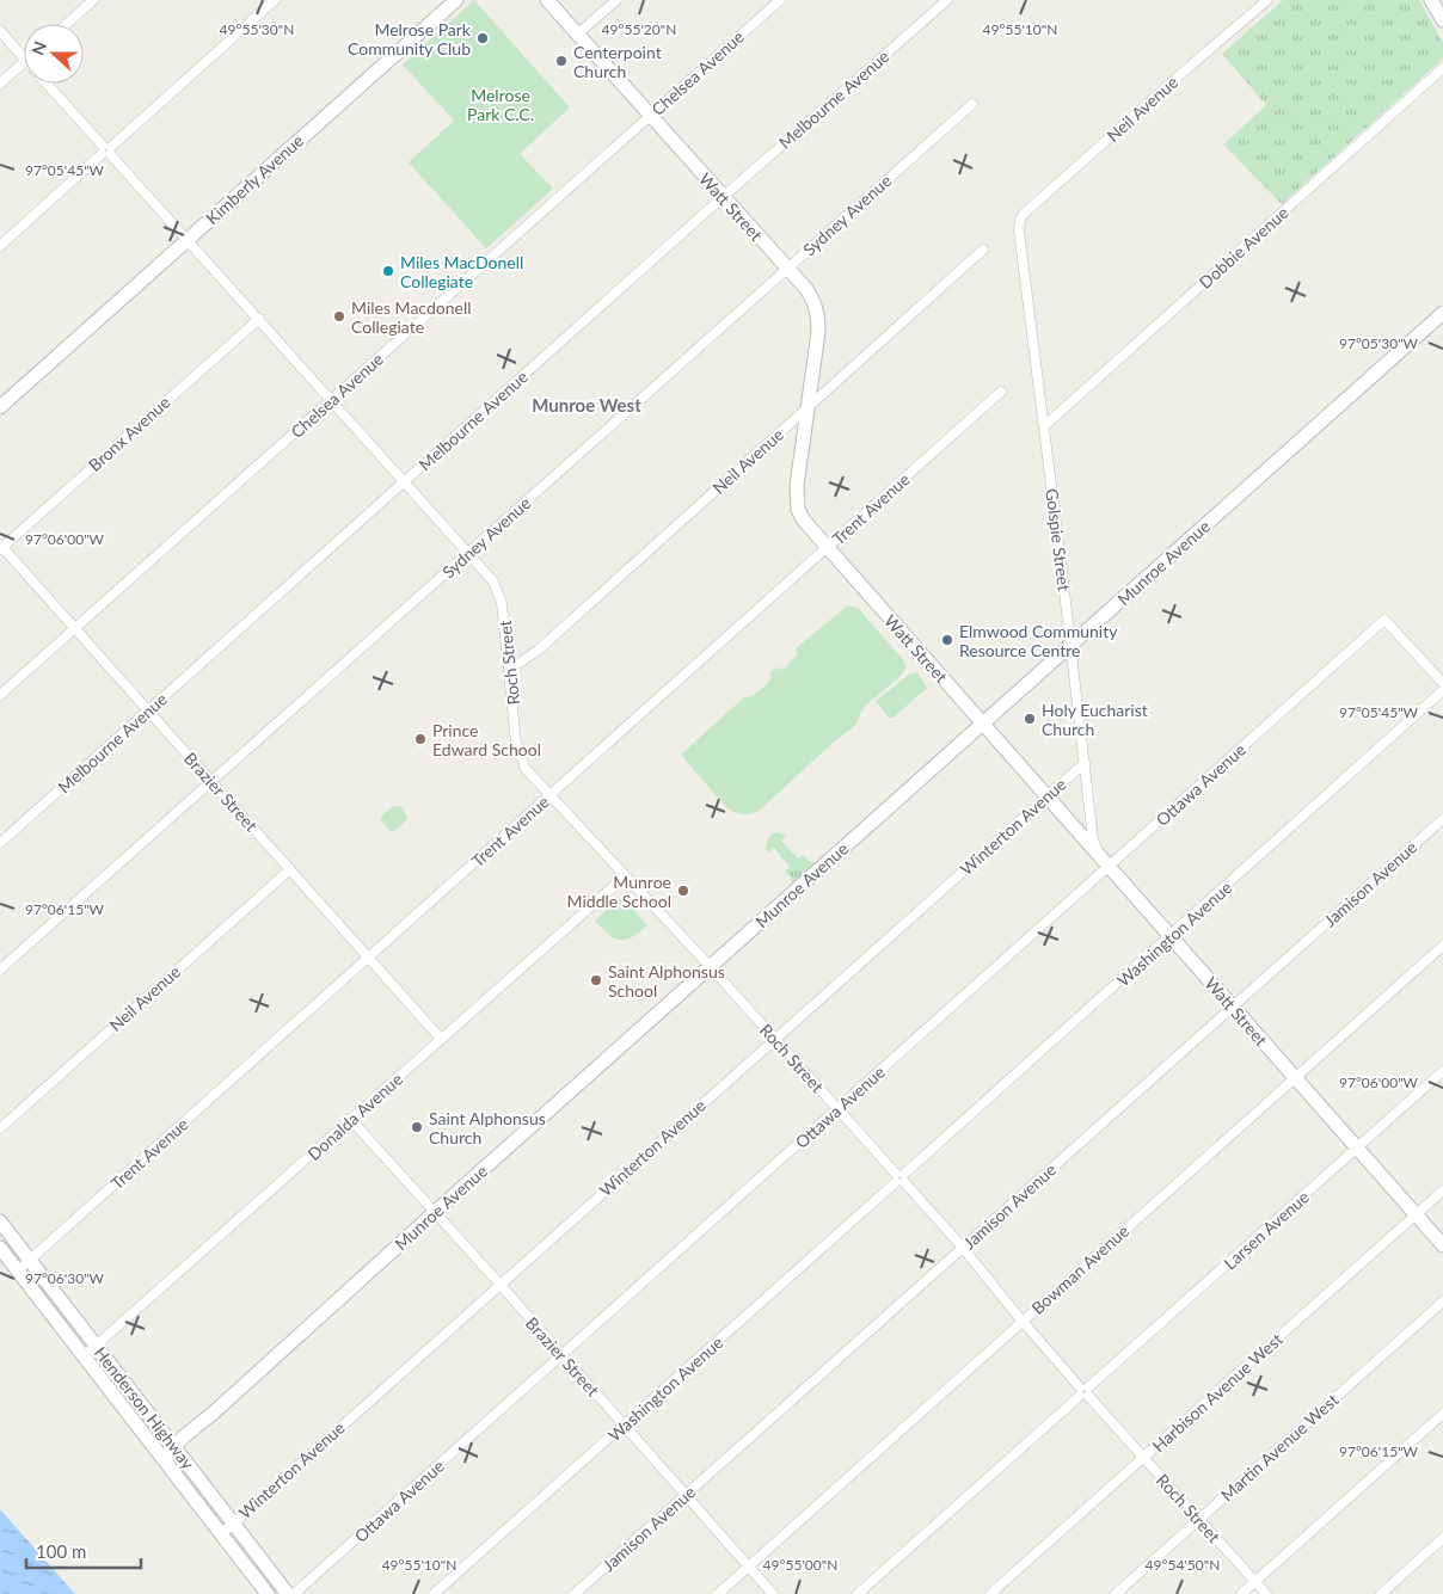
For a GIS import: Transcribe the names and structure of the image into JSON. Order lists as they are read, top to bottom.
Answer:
{
  "streets": {
    "street": [
      "Chelsea Avenue",
      "Melbourne Avenue",
      "Neil Avenue",
      "Kimberly Avenue",
      "Watt Street",
      "Sydney Avenue",
      "Dobbie Avenue",
      "Bronx Avenue",
      "Trent Avenue",
      "Golspie Street",
      "Munroe Avenue",
      "Roch Street",
      "Ottawa Avenue",
      "Brazier Street",
      "Winterton Avenue",
      "Jamison Avenue",
      "Washington Avenue",
      "Donalda Avenue",
      "Larsen Avenue",
      "Bowman Avenue",
      "Harbison Avenue West",
      "Henderson Highway",
      "Martin Avenue West"
    ]
  },
  "crossings": [
    ["Chelsea Avenue", "Watt Street"],
    ["Chelsea Avenue", "Roch Street"],
    ["Chelsea Avenue", "Brazier Street"],
    ["Melbourne Avenue", "Watt Street"],
    ["Melbourne Avenue", "Roch Street"],
    ["Melbourne Avenue", "Brazier Street"],
    ["Neil Avenue", "Watt Street"],
    ["Neil Avenue", "Golspie Street"],
    ["Neil Avenue", "Roch Street"],
    ["Neil Avenue", "Brazier Street"],
    ["Kimberly Avenue", "Roch Street"],
    ["Watt Street", "Sydney Avenue"],
    ["Watt Street", "Trent Avenue"],
    ["Watt Street", "Golspie Street"],
    ["Watt Street", "Munroe Avenue"],
    ["Watt Street", "Ottawa Avenue"],
    ["Watt Street", "Winterton Avenue"],
    ["Watt Street", "Jamison Avenue"],
    ["Watt Street", "Washington Avenue"],
    ["Watt Street", "Larsen Avenue"],
    ["Watt Street", "Bowman Avenue"],
    ["Watt Street", "Harbison Avenue West"],
    ["Sydney Avenue", "Roch Street"],
    ["Sydney Avenue", "Brazier Street"],
    ["Dobbie Avenue", "Golspie Street"],
    ["Bronx Avenue", "Roch Street"],
    ["Bronx Avenue", "Brazier Street"],
    ["Trent Avenue", "Roch Street"],
    ["Trent Avenue", "Brazier Street"],
    ["Trent Avenue", "Henderson Highway"],
    ["Golspie Street", "Munroe Avenue"],
    ["Golspie Street", "Ottawa Avenue"],
    ["Golspie Street", "Winterton Avenue"],
    ["Munroe Avenue", "Roch Street"],
    ["Munroe Avenue", "Brazier Street"],
    ["Munroe Avenue", "Henderson Highway"],
    ["Roch Street", "Ottawa Avenue"],
    ["Roch Street", "Winterton Avenue"],
    ["Roch Street", "Jamison Avenue"],
    ["Roch Street", "Washington Avenue"],
    ["Roch Street", "Donalda Avenue"],
    ["Roch Street", "Larsen Avenue"],
    ["Roch Street", "Bowman Avenue"],
    ["Roch Street", "Harbison Avenue West"],
    ["Roch Street", "Martin Avenue West"],
    ["Ottawa Avenue", "Brazier Street"],
    ["Brazier Street", "Winterton Avenue"],
    ["Brazier Street", "Jamison Avenue"],
    ["Brazier Street", "Washington Avenue"],
    ["Brazier Street", "Donalda Avenue"],
    ["Brazier Street", "Bowman Avenue"],
    ["Winterton Avenue", "Henderson Highway"],
    ["Donalda Avenue", "Henderson Highway"]
  ],
  "districts": ["Munroe West"],
  "parks": ["Melrose Park C.C."],
  "places": [
    "Melrose Park Community Club",
    "Centerpoint Church",
    "Miles MacDonell Collegiate",
    "Miles Macdonell Collegiate",
    "Elmwood Community Resource Centre",
    "Holy Eucharist Church",
    "Prince Edward School",
    "Munroe Middle School",
    "Saint Alphonsus School",
    "Saint Alphonsus Church"
  ],
  "scale_bar": "100 m",
  "north": "left",
  "coordinates": [
    "49°55'20\"N",
    "49°55'10\"N",
    "49°55'30\"N",
    "97°05'45\"W",
    "97°05'30\"W",
    "97°06'00\"W",
    "97°06'15\"W",
    "97°06'30\"W",
    "49°55'00\"N",
    "49°54'50\"N"
  ]
}
